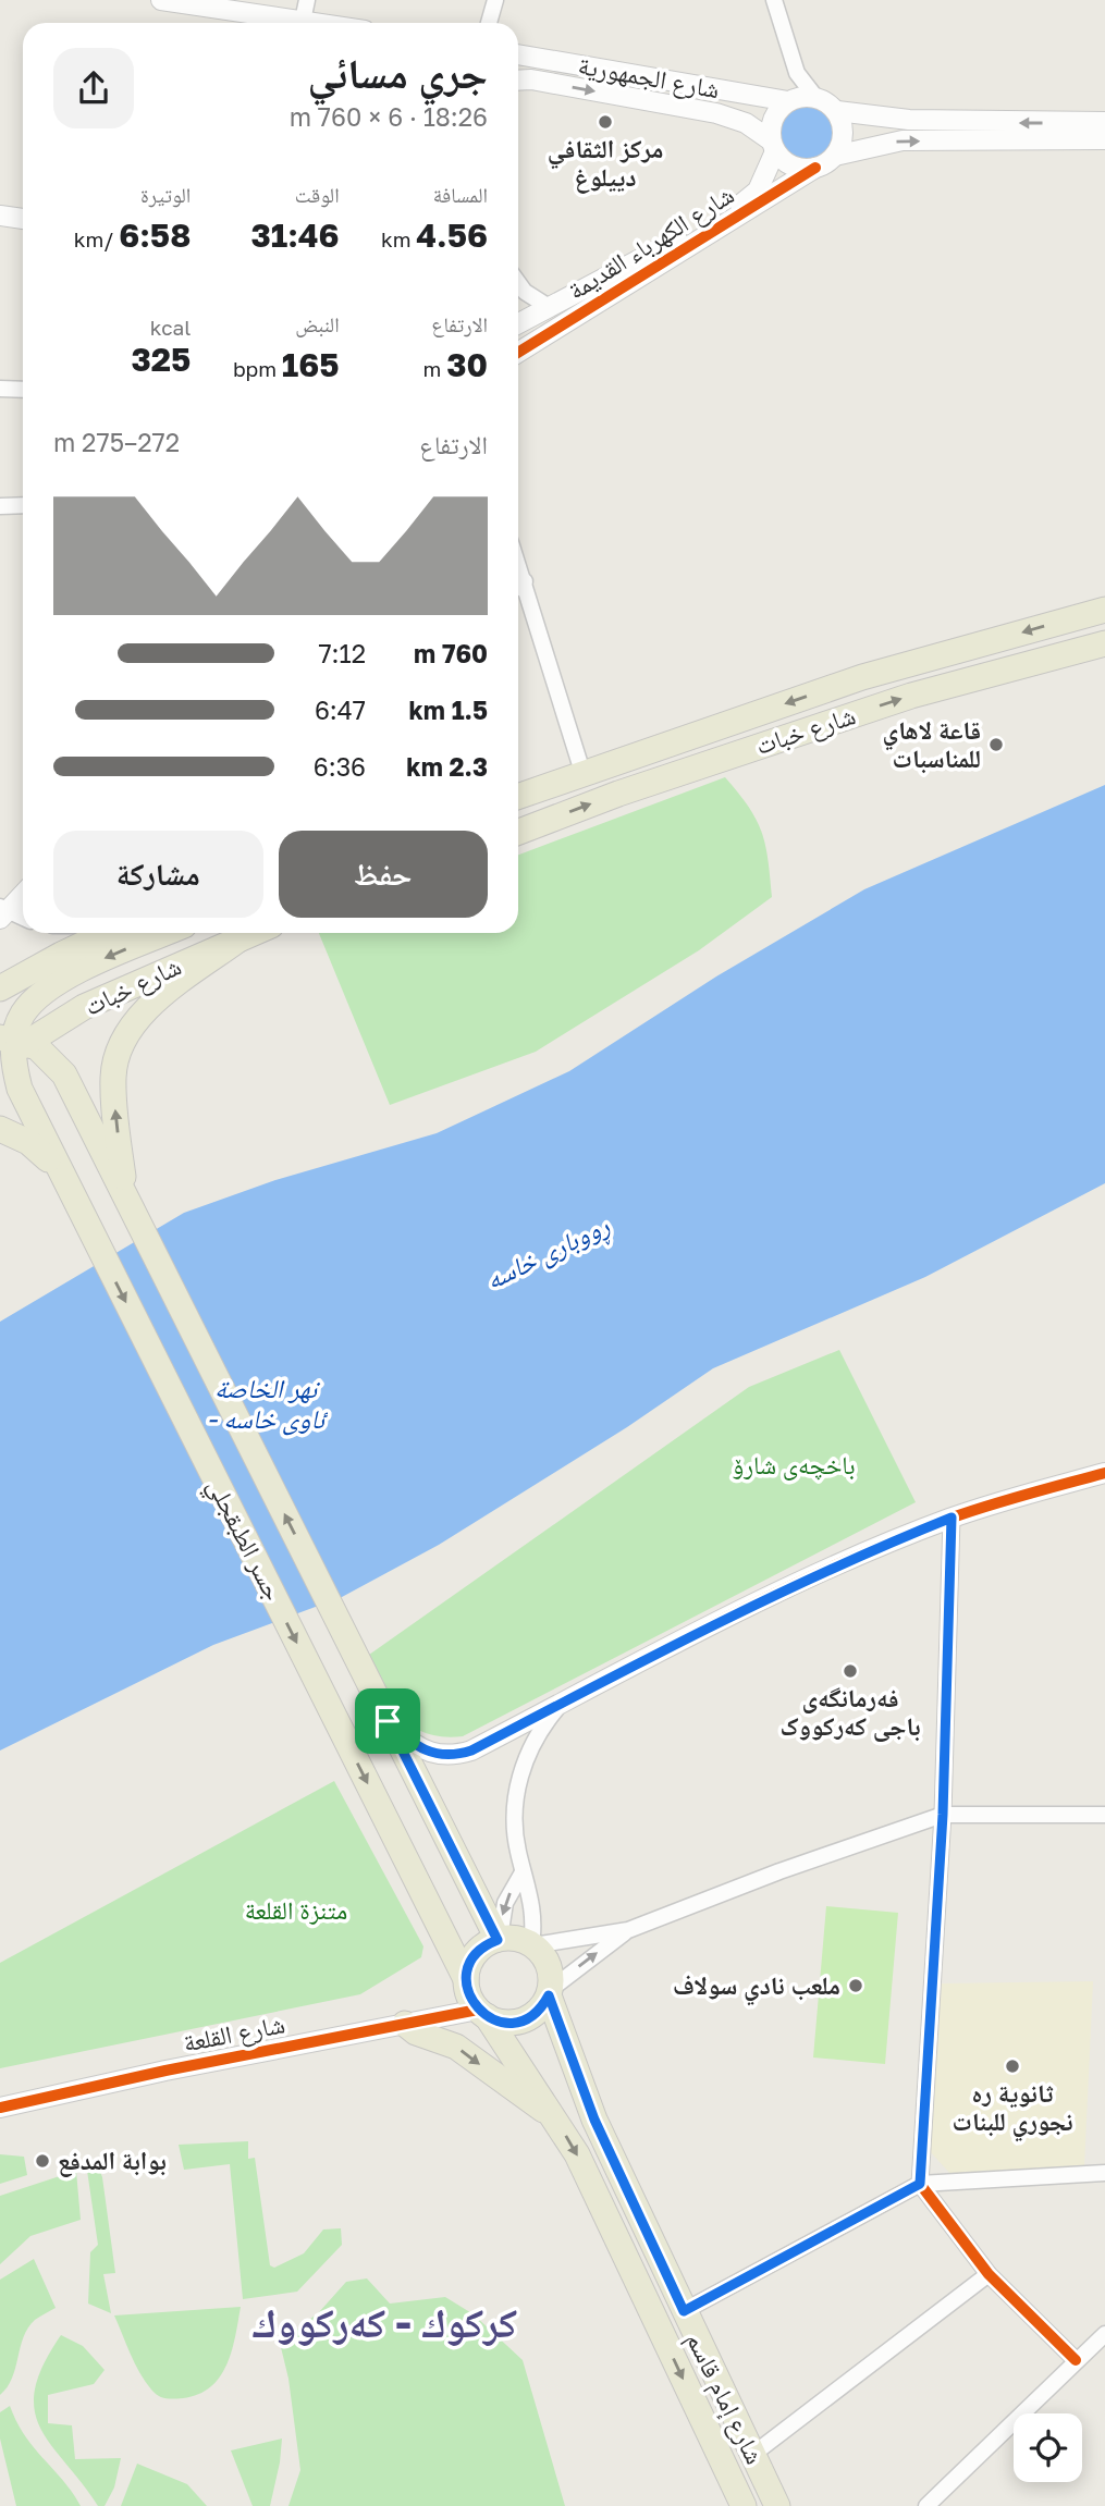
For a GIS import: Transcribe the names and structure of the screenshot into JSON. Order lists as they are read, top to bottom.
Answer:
{
  "streets": {
    "main road": ["شارع خبات", "جسر الطبقجلي", "شارع إمام قاسم"],
    "street": ["شارع الجمهورية", "شارع الكهرباء القديمة", "شارع القلعة"]
  },
  "crossings": [
    ["شارع الجمهورية", "شارع الكهرباء القديمة"],
    ["شارع خبات", "جسر الطبقجلي"],
    ["جسر الطبقجلي", "شارع القلعة"],
    ["جسر الطبقجلي", "شارع إمام قاسم"],
    ["شارع القلعة", "شارع إمام قاسم"]
  ],
  "districts": ["كركوك - کەرکووك"],
  "water": ["ڕووباری خاسە", "نهر الخاصة - ئاوی خاسە"],
  "parks": ["باخچەی شارۆ", "متنزة القلعة"],
  "places": [
    "مركز الثقافي دييلوغ",
    "قاعة لاهاي للمناسبات",
    "فەرمانگەی باجی کەرکووک",
    "ملعب نادي سولاف",
    "ثانوية ره نجوري للبنات",
    "بوابة المدفع"
  ],
  "page": {
    "heading": ["جري مسائي", "18:26 · 6 × 760 m"],
    "stats": [
      ["المسافة", "4.56 km"],
      ["الوقت", "31:46"],
      ["الوتيرة", "6:58 /km"],
      ["الارتفاع", "30 m"],
      ["النبض", "165 bpm"],
      ["kcal", "325"]
    ],
    "chart": ["الارتفاع", "272–275 m"],
    "list": [
      {
        "name": "760 m",
        "note": "7:12"
      },
      {
        "name": "1.5 km",
        "note": "6:47"
      },
      {
        "name": "2.3 km",
        "note": "6:36"
      }
    ],
    "buttons": ["حفظ", "مشاركة"]
  }
}
